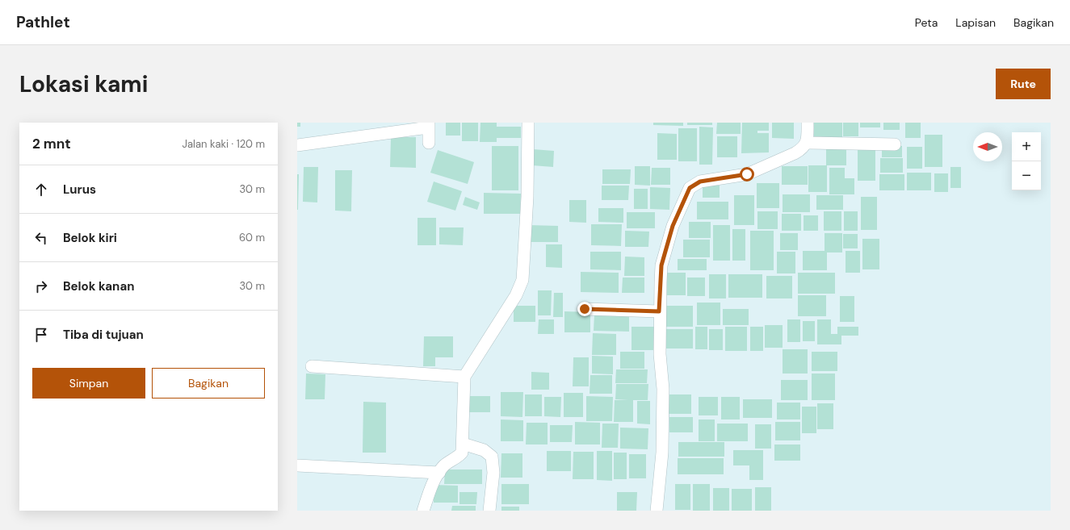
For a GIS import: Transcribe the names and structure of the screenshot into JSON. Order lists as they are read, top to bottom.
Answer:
{
  "north": "left",
  "page": {
    "header": "Pathlet",
    "nav": ["Peta", "Lapisan", "Bagikan"],
    "buttons": [
      "Rute",
      ["Simpan", "Bagikan"]
    ],
    "title": "Lokasi kami",
    "heading": ["2 mnt", "Jalan kaki · 120 m"],
    "map_buttons": ["+", "−"],
    "list": [
      ["Lurus", "30 m"],
      ["Belok kiri", "60 m"],
      ["Belok kanan", "30 m"],
      "Tiba di tujuan"
    ]
  }
}
